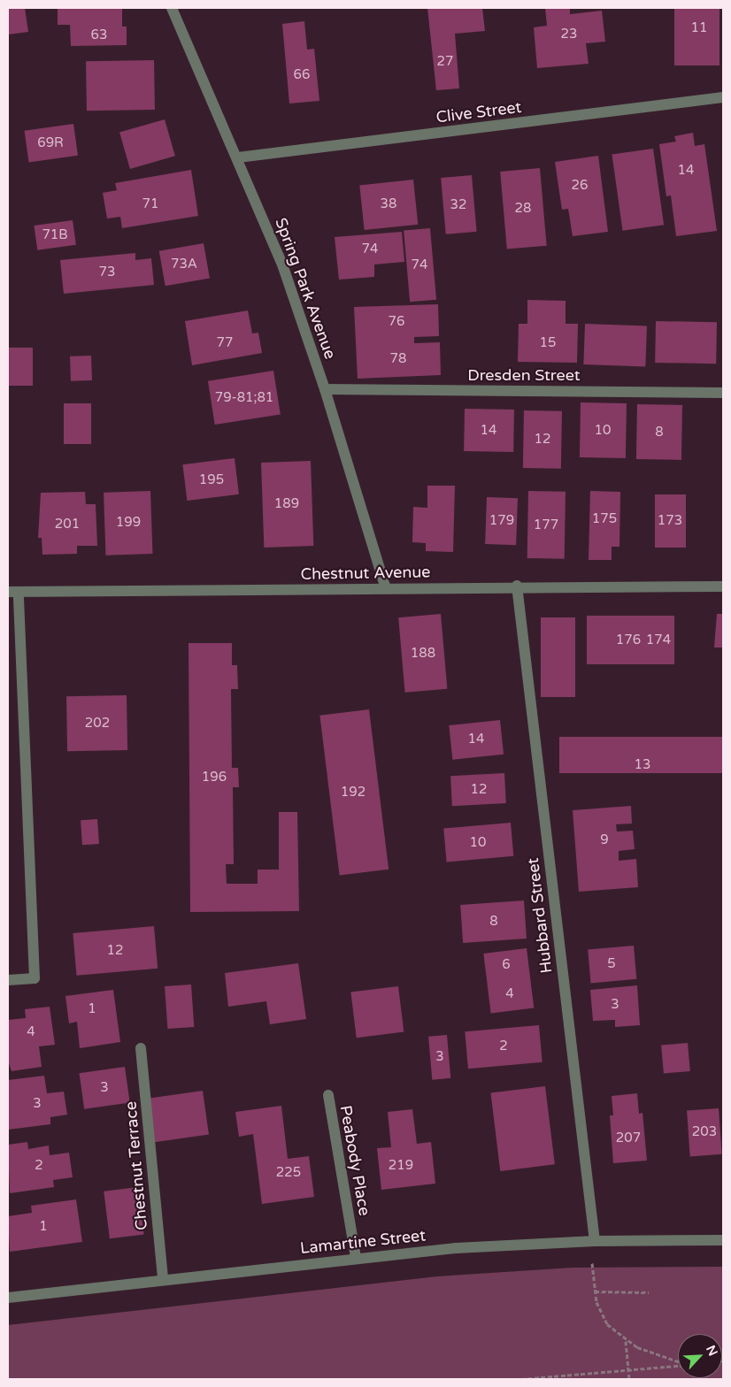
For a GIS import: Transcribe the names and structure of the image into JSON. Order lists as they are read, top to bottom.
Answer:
{
  "streets": {
    "street": [
      "Clive Street",
      "Spring Park Avenue",
      "Dresden Street",
      "Chestnut Avenue",
      "Hubbard Street",
      "Peabody Place",
      "Chestnut Terrace",
      "Lamartine Street"
    ]
  },
  "crossings": [
    ["Clive Street", "Spring Park Avenue"],
    ["Spring Park Avenue", "Dresden Street"],
    ["Spring Park Avenue", "Chestnut Avenue"],
    ["Chestnut Avenue", "Hubbard Street"],
    ["Hubbard Street", "Lamartine Street"],
    ["Peabody Place", "Lamartine Street"],
    ["Chestnut Terrace", "Lamartine Street"]
  ],
  "house_numbers": [
    "11",
    "23",
    "63",
    "27",
    "66",
    "69R",
    "14",
    "26",
    "71",
    "38",
    "32",
    "28",
    "71B",
    "74",
    "73A",
    "74",
    "73",
    "76",
    "77",
    "15",
    "78",
    "79-81;81",
    "14",
    "10",
    "8",
    "12",
    "195",
    "189",
    "175",
    "179",
    "173",
    "199",
    "201",
    "177",
    "176",
    "174",
    "188",
    "202",
    "14",
    "13",
    "196",
    "12",
    "192",
    "9",
    "10",
    "8",
    "12",
    "5",
    "6",
    "4",
    "3",
    "1",
    "4",
    "2",
    "3",
    "3",
    "3",
    "203",
    "207",
    "2",
    "219",
    "225",
    "1"
  ],
  "north": "top right"
}
